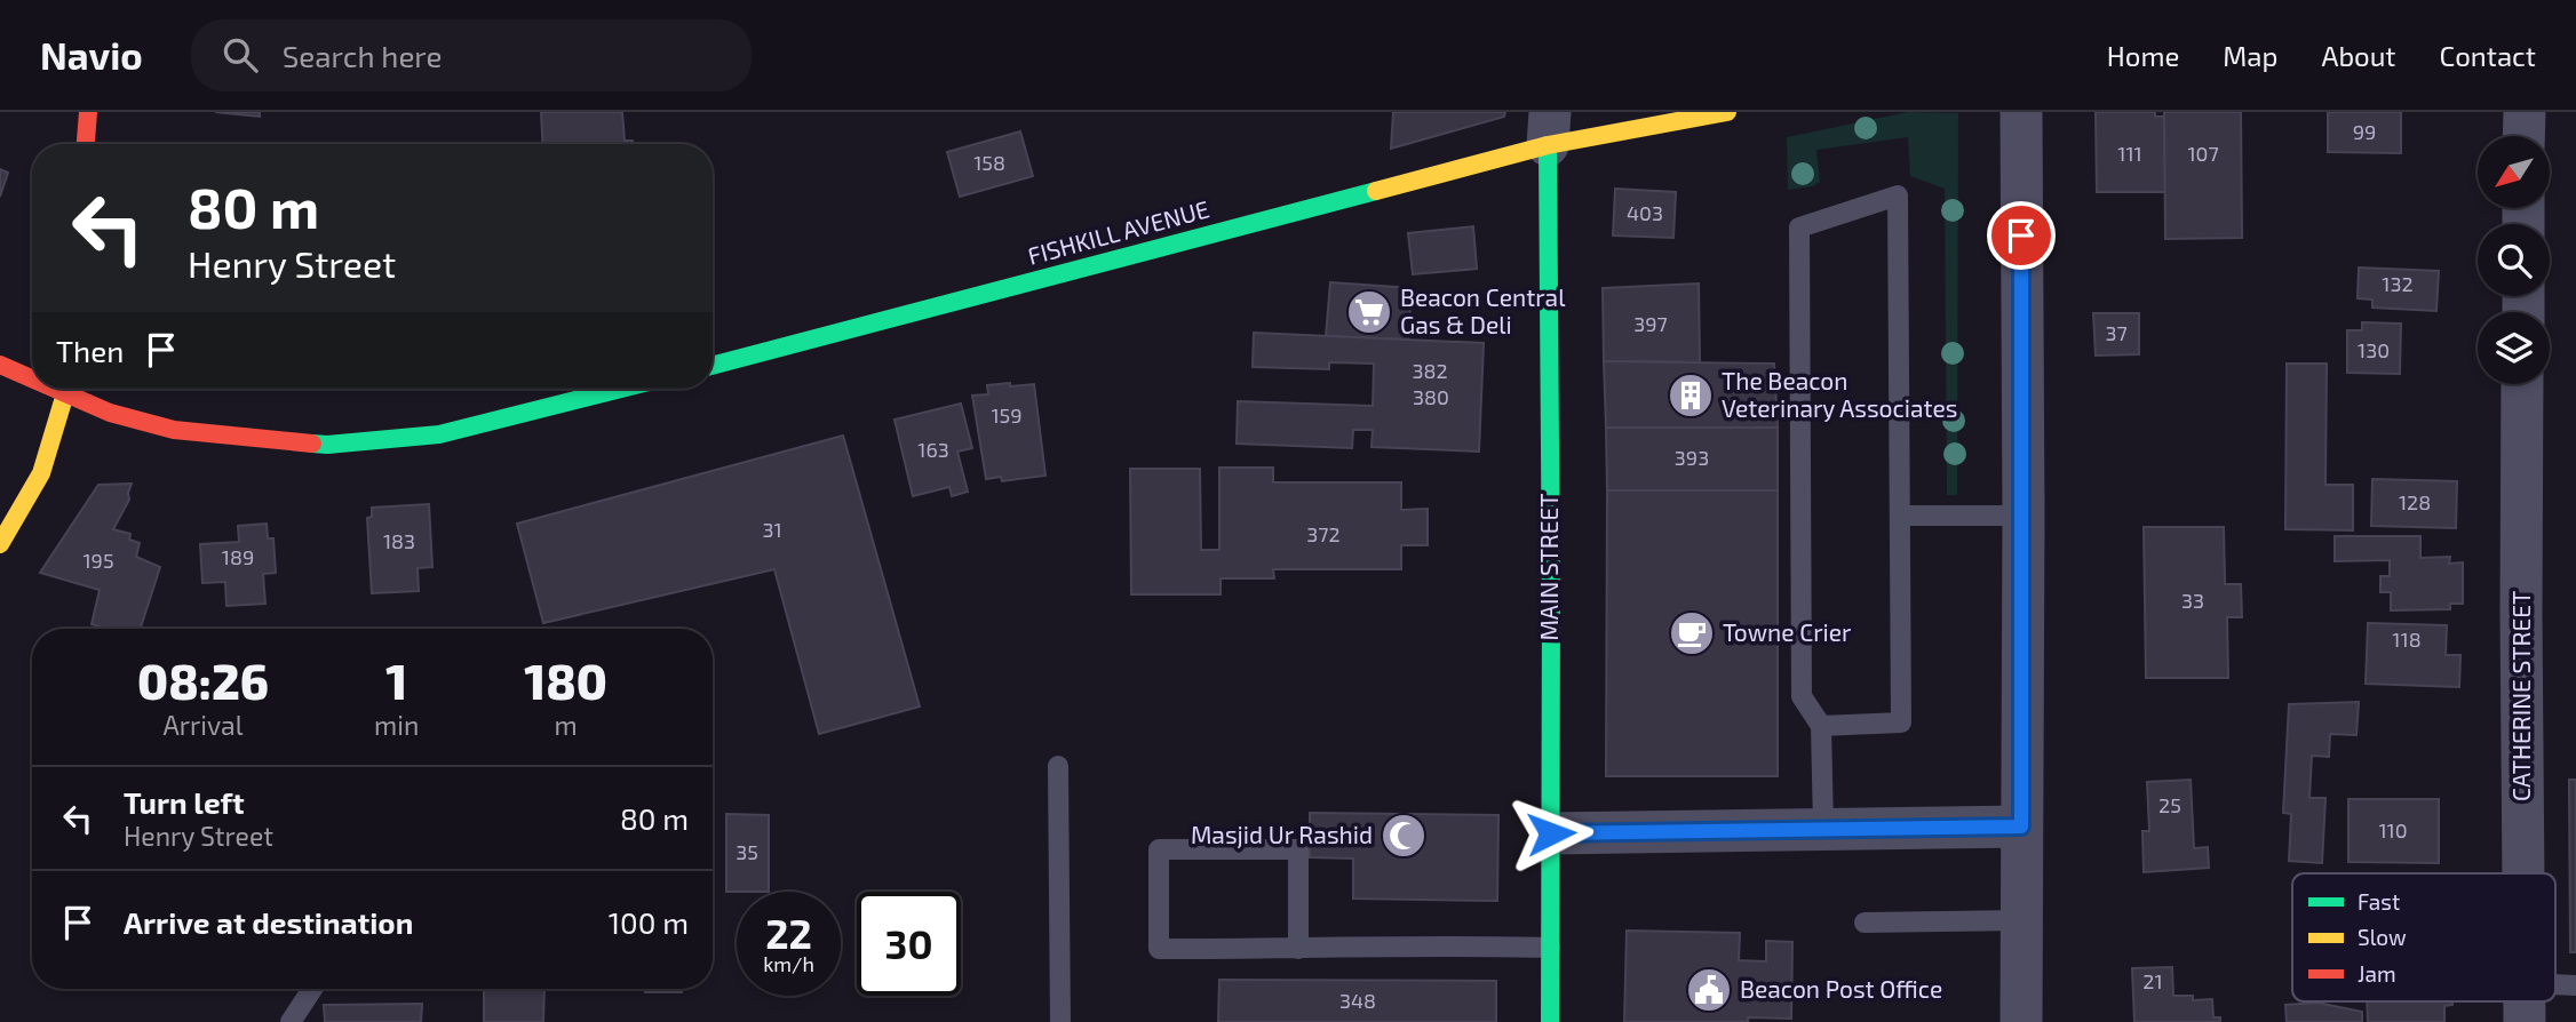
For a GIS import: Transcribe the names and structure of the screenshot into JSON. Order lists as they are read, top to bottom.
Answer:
{
  "streets": {
    "main road": ["FISHKILL AVENUE", "MAIN STREET"],
    "street": ["CATHERINE STREET"]
  },
  "crossings": [
    ["FISHKILL AVENUE", "MAIN STREET"]
  ],
  "places": {
    "supermarket": ["Beacon Central Gas & Deli"],
    "building": ["The Beacon Veterinary Associates"],
    "cafe": ["Towne Crier"],
    "mosque": ["Masjid Ur Rashid"],
    "public building": ["Beacon Post Office"]
  },
  "house_numbers": [
    "99",
    "111",
    "107",
    "158",
    "403",
    "132",
    "397",
    "37",
    "130",
    "382",
    "380",
    "159",
    "163",
    "393",
    "128",
    "31",
    "372",
    "183",
    "189",
    "195",
    "33",
    "118",
    "25",
    "110",
    "35",
    "21",
    "348"
  ],
  "legend": ["Fast", "Slow", "Jam"],
  "north": "bottom left",
  "page": {
    "header": "Navio",
    "search": "Search here",
    "nav": [
      "Home",
      "Map",
      "About",
      "Contact"
    ],
    "turn": ["80 m", "Henry Street"],
    "then": "Then",
    "eta": [
      "08:26",
      "Arrival",
      "1",
      "min",
      "180",
      "m"
    ],
    "list": [
      {
        "name": "Turn left",
        "note": "Henry Street",
        "value": "80 m"
      },
      {
        "name": "Arrive at destination",
        "value": "100 m"
      }
    ],
    "speed": "22 km/h",
    "limit": "30"
  }
}
